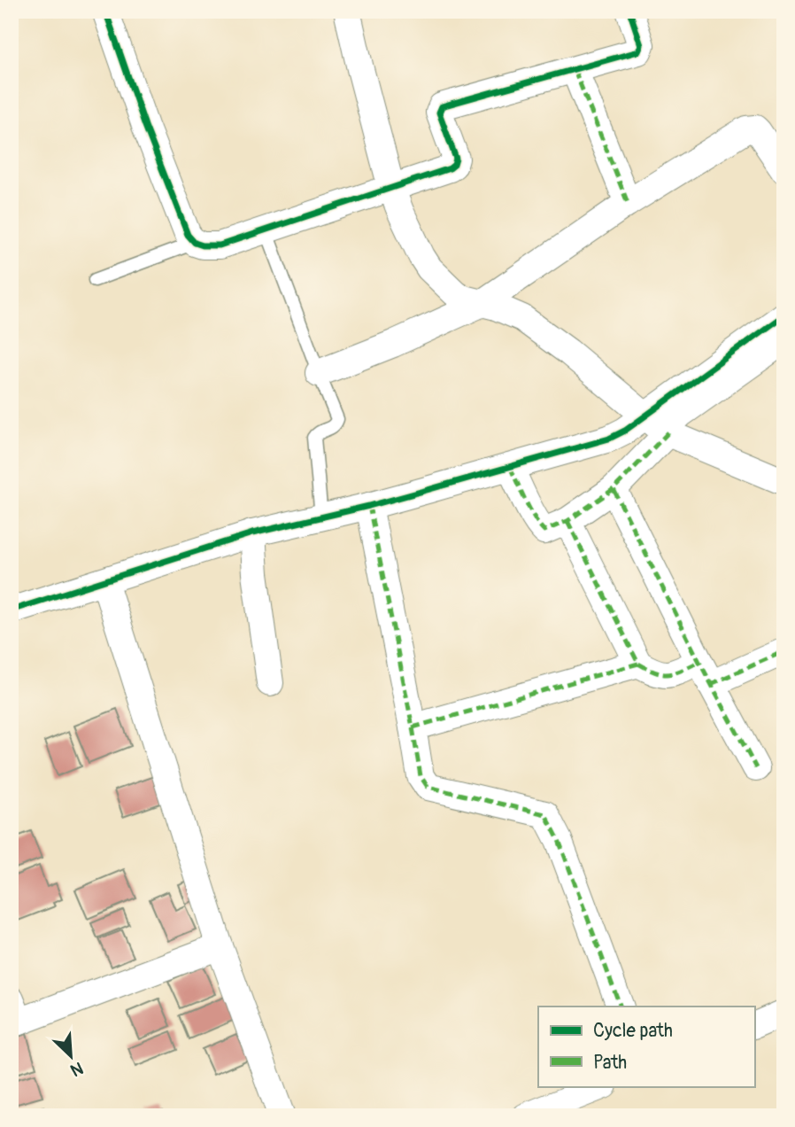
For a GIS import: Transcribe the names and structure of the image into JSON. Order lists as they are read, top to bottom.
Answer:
{
  "legend": ["Cycle path", "Path"],
  "north": "bottom right"
}
